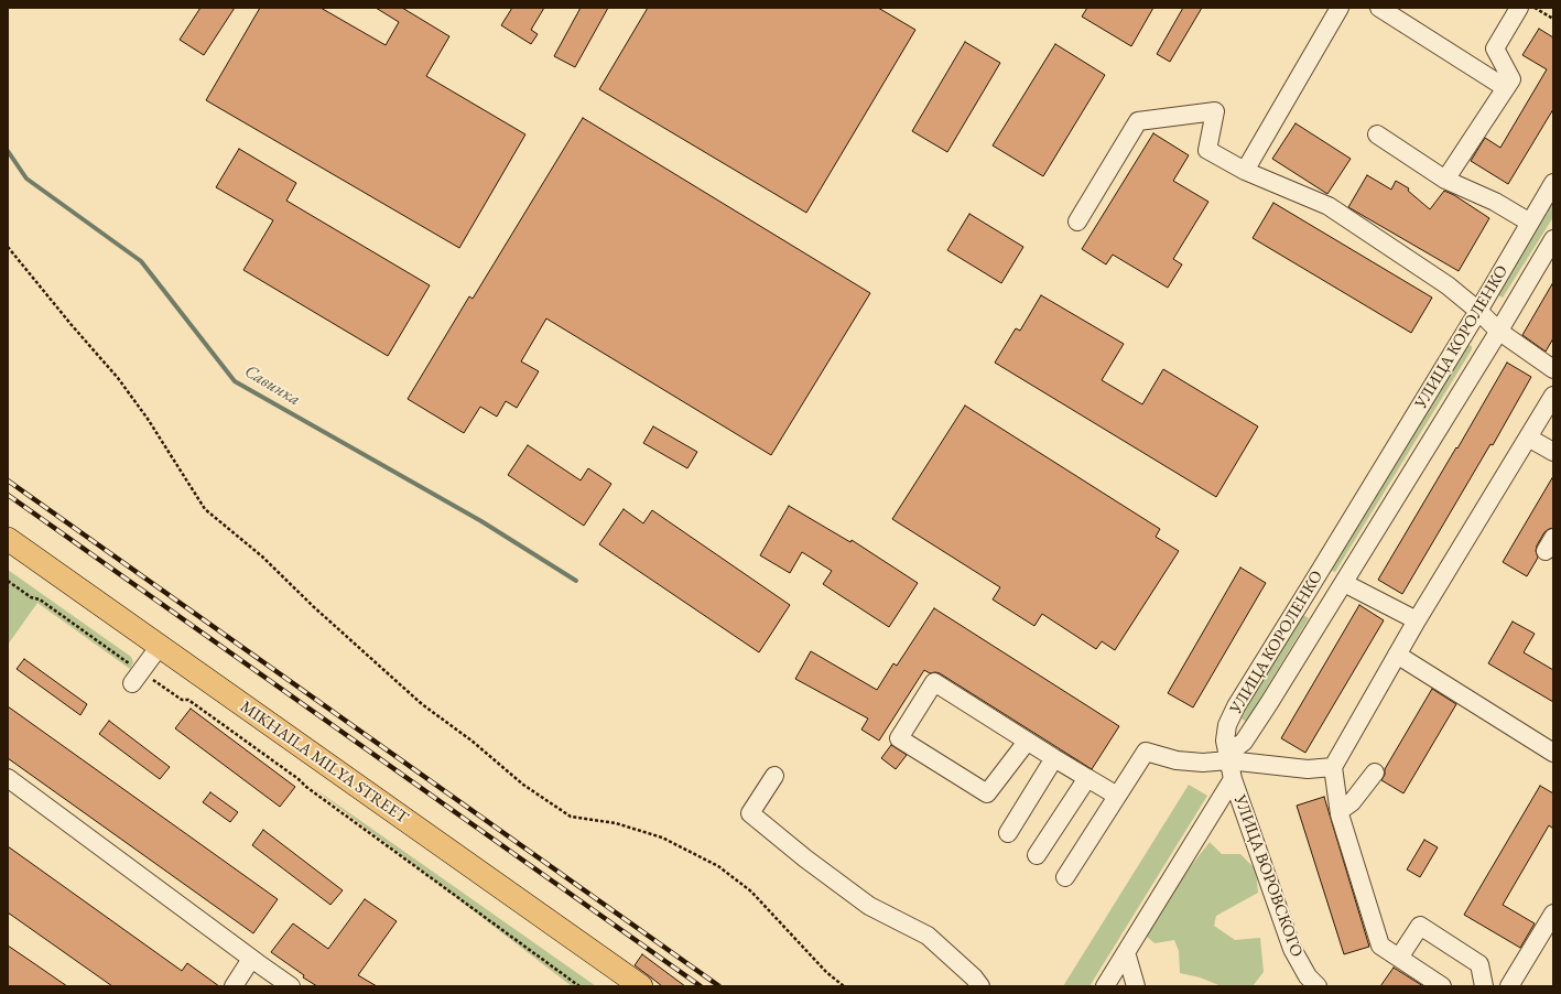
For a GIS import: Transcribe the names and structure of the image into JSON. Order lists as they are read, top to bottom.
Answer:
{
  "streets": {
    "main road": ["MIKHAILA MILYA STREET"],
    "street": ["УЛИЦА КОРОЛЕНКО", "УЛИЦА ВОРОВСКОГО"]
  },
  "crossings": [
    ["УЛИЦА КОРОЛЕНКО", "УЛИЦА ВОРОВСКОГО"]
  ],
  "water": ["Савинка"]
}
